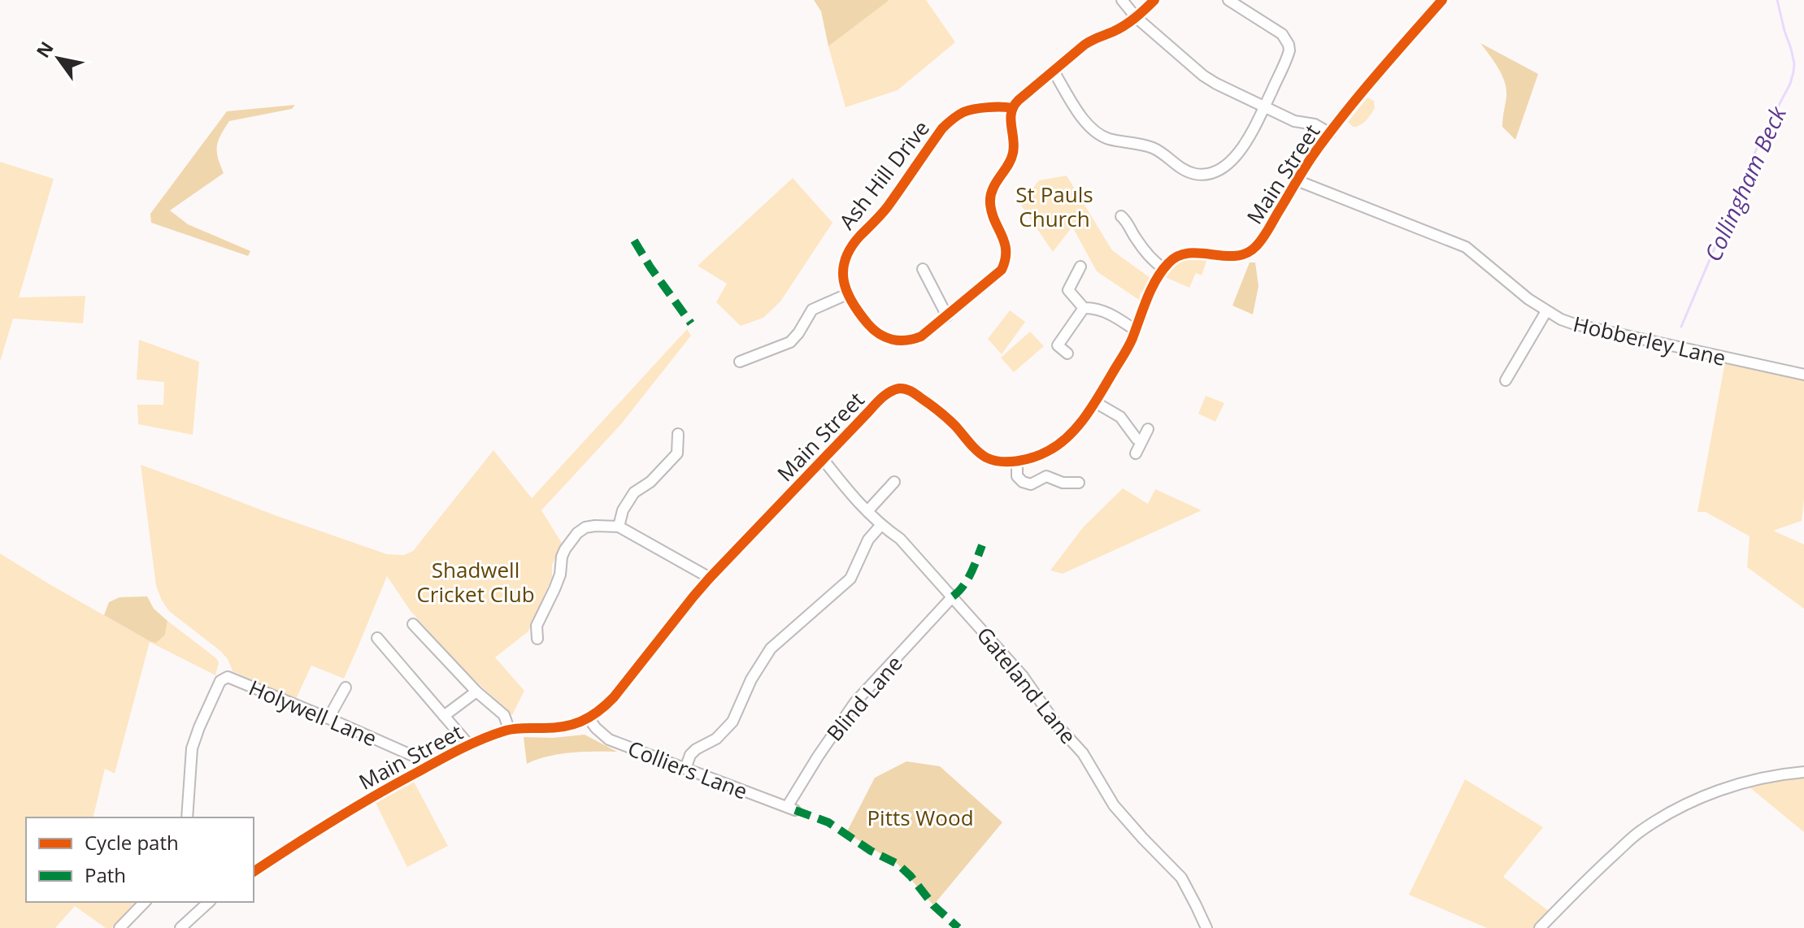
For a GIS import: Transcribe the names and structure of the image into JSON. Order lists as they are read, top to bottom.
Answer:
{
  "streets": {
    "street": [
      "Main Street",
      "Ash Hill Drive",
      "Hobberley Lane",
      "Gateland Lane",
      "Blind Lane",
      "Holywell Lane",
      "Colliers Lane"
    ]
  },
  "crossings": [
    ["Main Street", "Hobberley Lane"],
    ["Main Street", "Gateland Lane"],
    ["Main Street", "Holywell Lane"],
    ["Main Street", "Colliers Lane"],
    ["Gateland Lane", "Blind Lane"],
    ["Blind Lane", "Colliers Lane"]
  ],
  "water": ["Collingham Beck"],
  "parks": ["St Pauls Church", "Shadwell Cricket Club", "Pitts Wood"],
  "legend": ["Cycle path", "Path"],
  "north": "top left"
}
